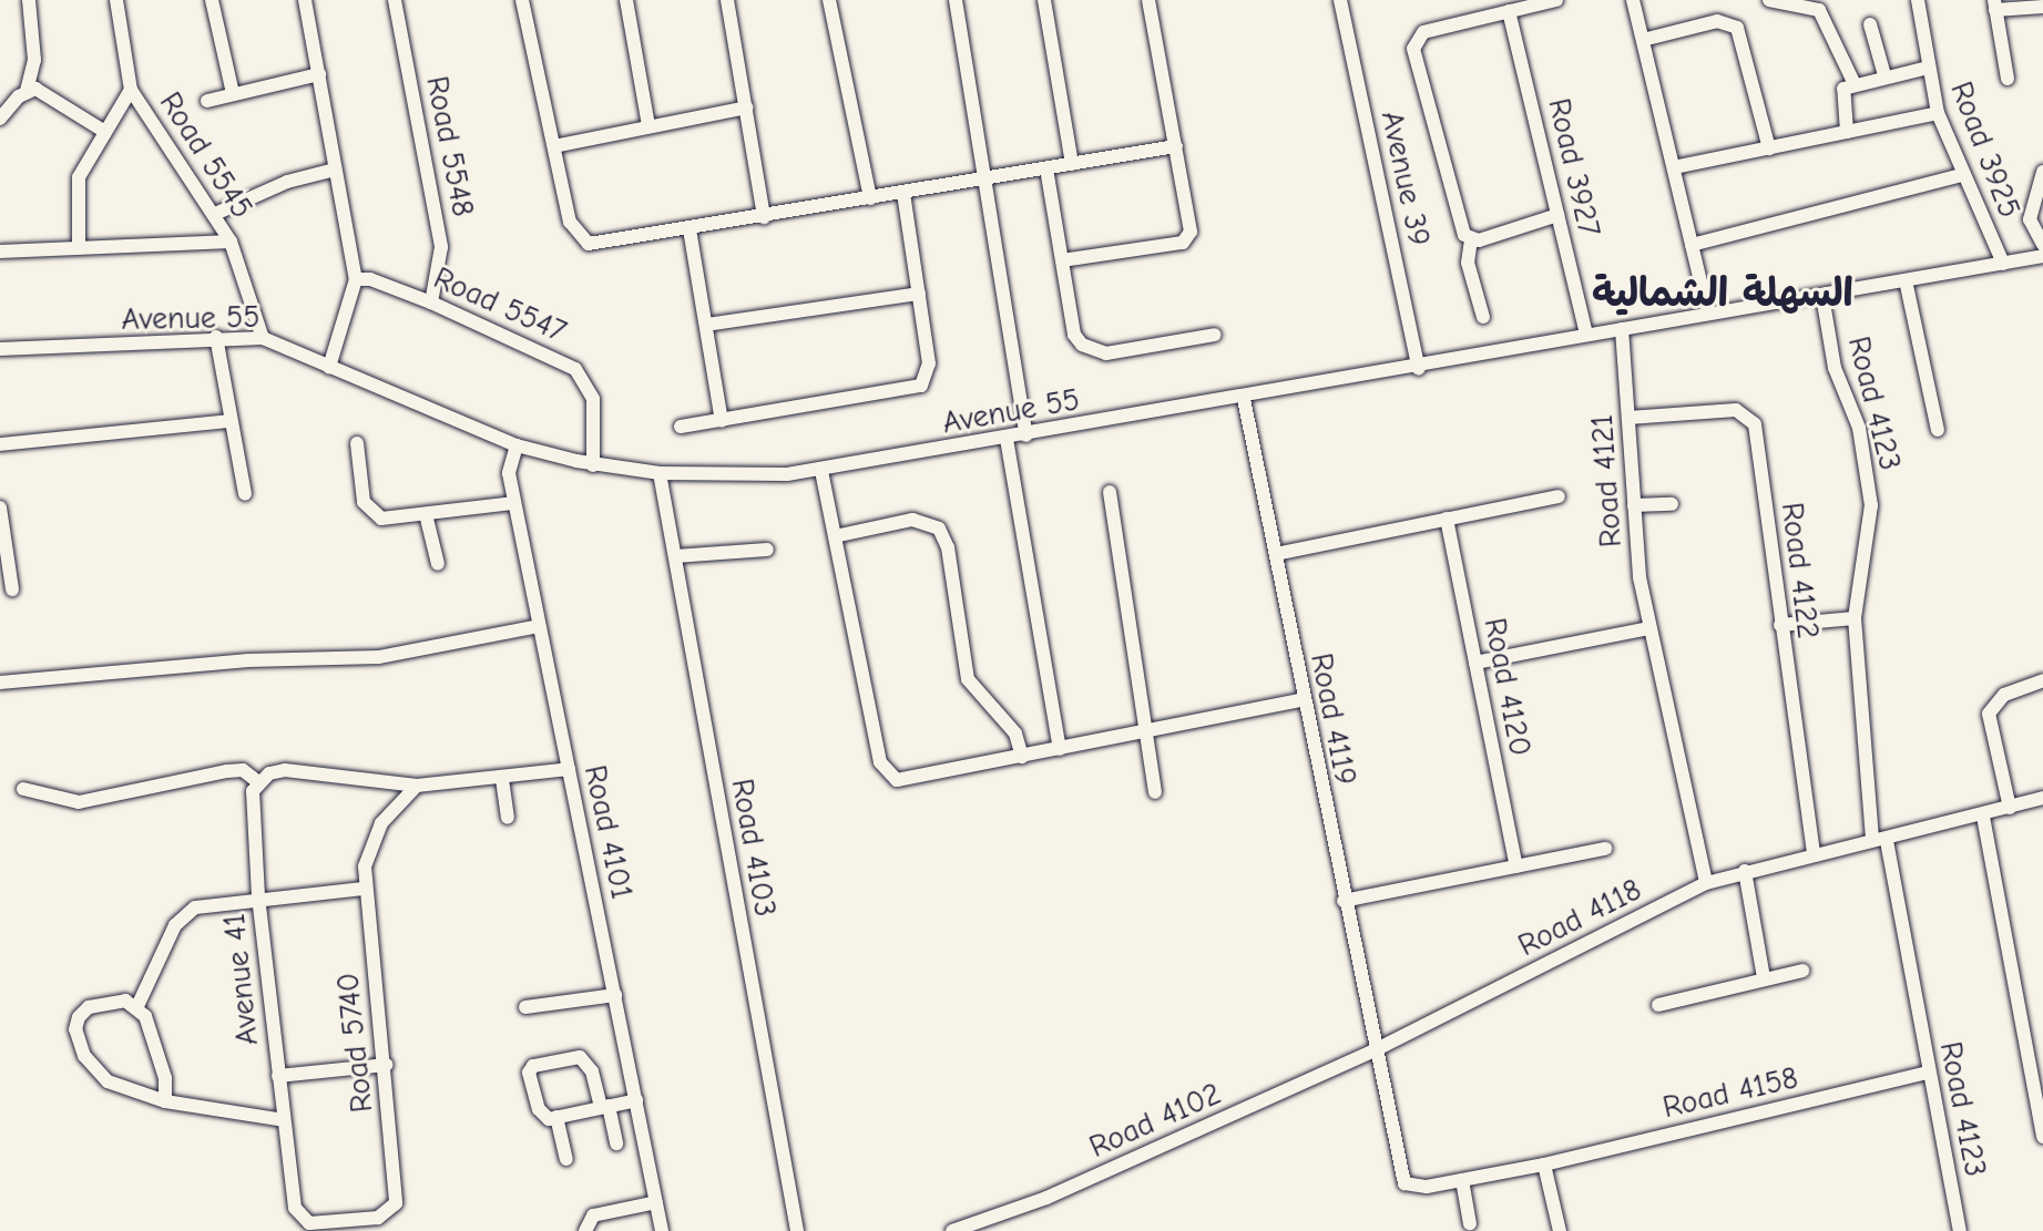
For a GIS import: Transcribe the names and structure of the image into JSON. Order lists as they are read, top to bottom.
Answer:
{
  "streets": {
    "street": [
      "Road 5548",
      "Road 3925",
      "Road 5545",
      "Road 3927",
      "Avenue 39",
      "Road 5547",
      "Avenue 55",
      "Road 4123",
      "Road 4121",
      "Road 4122",
      "Road 4120",
      "Road 4119",
      "Road 4101",
      "Road 4103",
      "Road 4118",
      "Avenue 41",
      "Road 5740",
      "Road 4158",
      "Road 4102"
    ]
  },
  "crossings": [
    ["Road 5548", "Road 5547"],
    ["Road 3925", "Avenue 55"],
    ["Road 5545", "Avenue 55"],
    ["Road 3927", "Avenue 55"],
    ["Avenue 39", "Avenue 55"],
    ["Road 5547", "Avenue 55"],
    ["Avenue 55", "Road 4123"],
    ["Avenue 55", "Road 4121"],
    ["Avenue 55", "Road 4119"],
    ["Avenue 55", "Road 4101"],
    ["Avenue 55", "Road 4103"],
    ["Road 4123", "Road 4158"],
    ["Road 4121", "Road 4122"],
    ["Road 4121", "Road 4118"],
    ["Road 4122", "Road 4118"],
    ["Road 4119", "Road 4118"],
    ["Road 4119", "Road 4158"],
    ["Road 4119", "Road 4102"],
    ["Road 4118", "Road 4158"],
    ["Road 4118", "Road 4102"],
    ["Avenue 41", "Road 5740"],
    ["Road 4158", "Road 4102"]
  ],
  "districts": ["السهلة الشمالية"]
}
